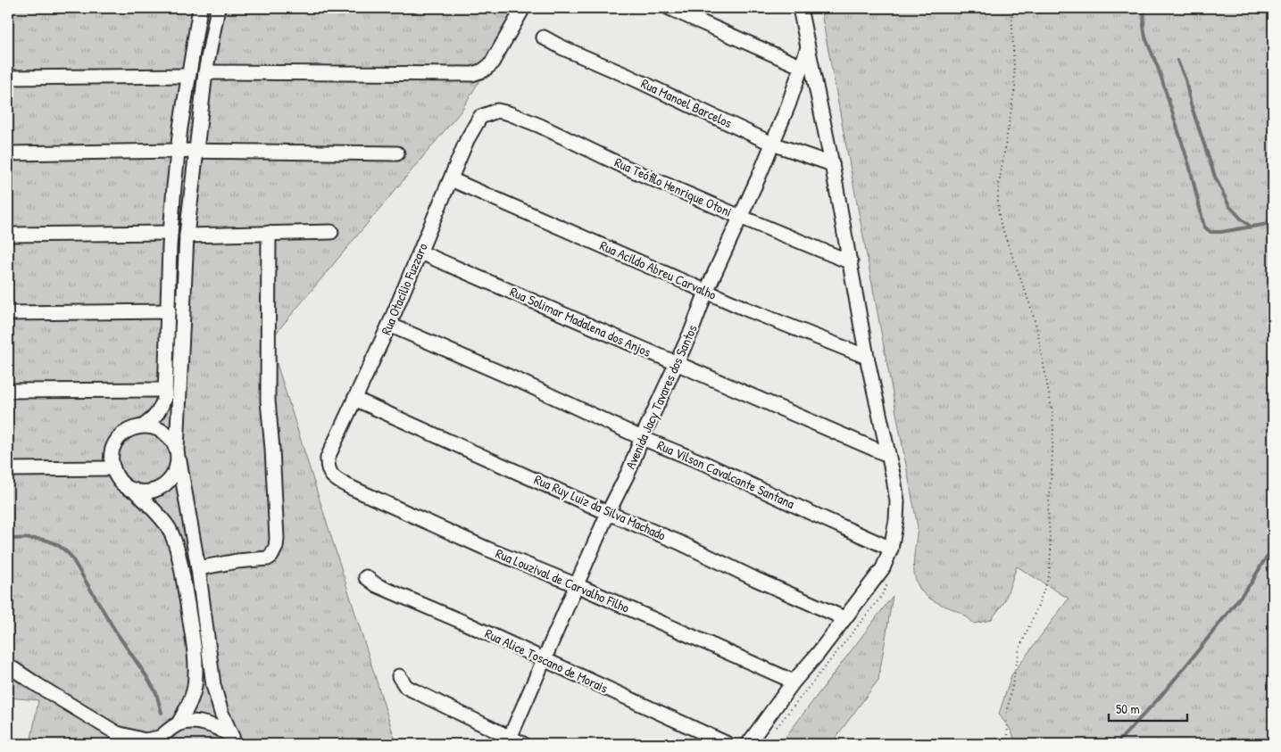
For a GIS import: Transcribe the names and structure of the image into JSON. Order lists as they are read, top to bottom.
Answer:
{
  "streets": {
    "street": [
      "Rua Manoel Barcelos",
      "Rua Teófilo Henrique Otoni",
      "Rua Acildo Abreu Carvalho",
      "Rua Otacílio Fuzzaro",
      "Rua Solimar Madalena dos Anjos",
      "Avenida Jacy Tavares dos Santos",
      "Rua Vilson Cavalcante Santana",
      "Rua Ruy Luiz da Silva Machado",
      "Rua Louzival de Carvalho Filho",
      "Rua Alice Toscano de Morais"
    ]
  },
  "crossings": [
    ["Rua Manoel Barcelos", "Avenida Jacy Tavares dos Santos"],
    ["Rua Teófilo Henrique Otoni", "Rua Otacílio Fuzzaro"],
    ["Rua Teófilo Henrique Otoni", "Avenida Jacy Tavares dos Santos"],
    ["Rua Acildo Abreu Carvalho", "Rua Otacílio Fuzzaro"],
    ["Rua Acildo Abreu Carvalho", "Avenida Jacy Tavares dos Santos"],
    ["Rua Otacílio Fuzzaro", "Rua Solimar Madalena dos Anjos"],
    ["Rua Otacílio Fuzzaro", "Rua Vilson Cavalcante Santana"],
    ["Rua Otacílio Fuzzaro", "Rua Ruy Luiz da Silva Machado"],
    ["Rua Otacílio Fuzzaro", "Rua Louzival de Carvalho Filho"],
    ["Rua Solimar Madalena dos Anjos", "Avenida Jacy Tavares dos Santos"],
    ["Avenida Jacy Tavares dos Santos", "Rua Vilson Cavalcante Santana"],
    ["Avenida Jacy Tavares dos Santos", "Rua Ruy Luiz da Silva Machado"],
    ["Avenida Jacy Tavares dos Santos", "Rua Louzival de Carvalho Filho"],
    ["Avenida Jacy Tavares dos Santos", "Rua Alice Toscano de Morais"]
  ],
  "scale_bar": "50 m"
}
